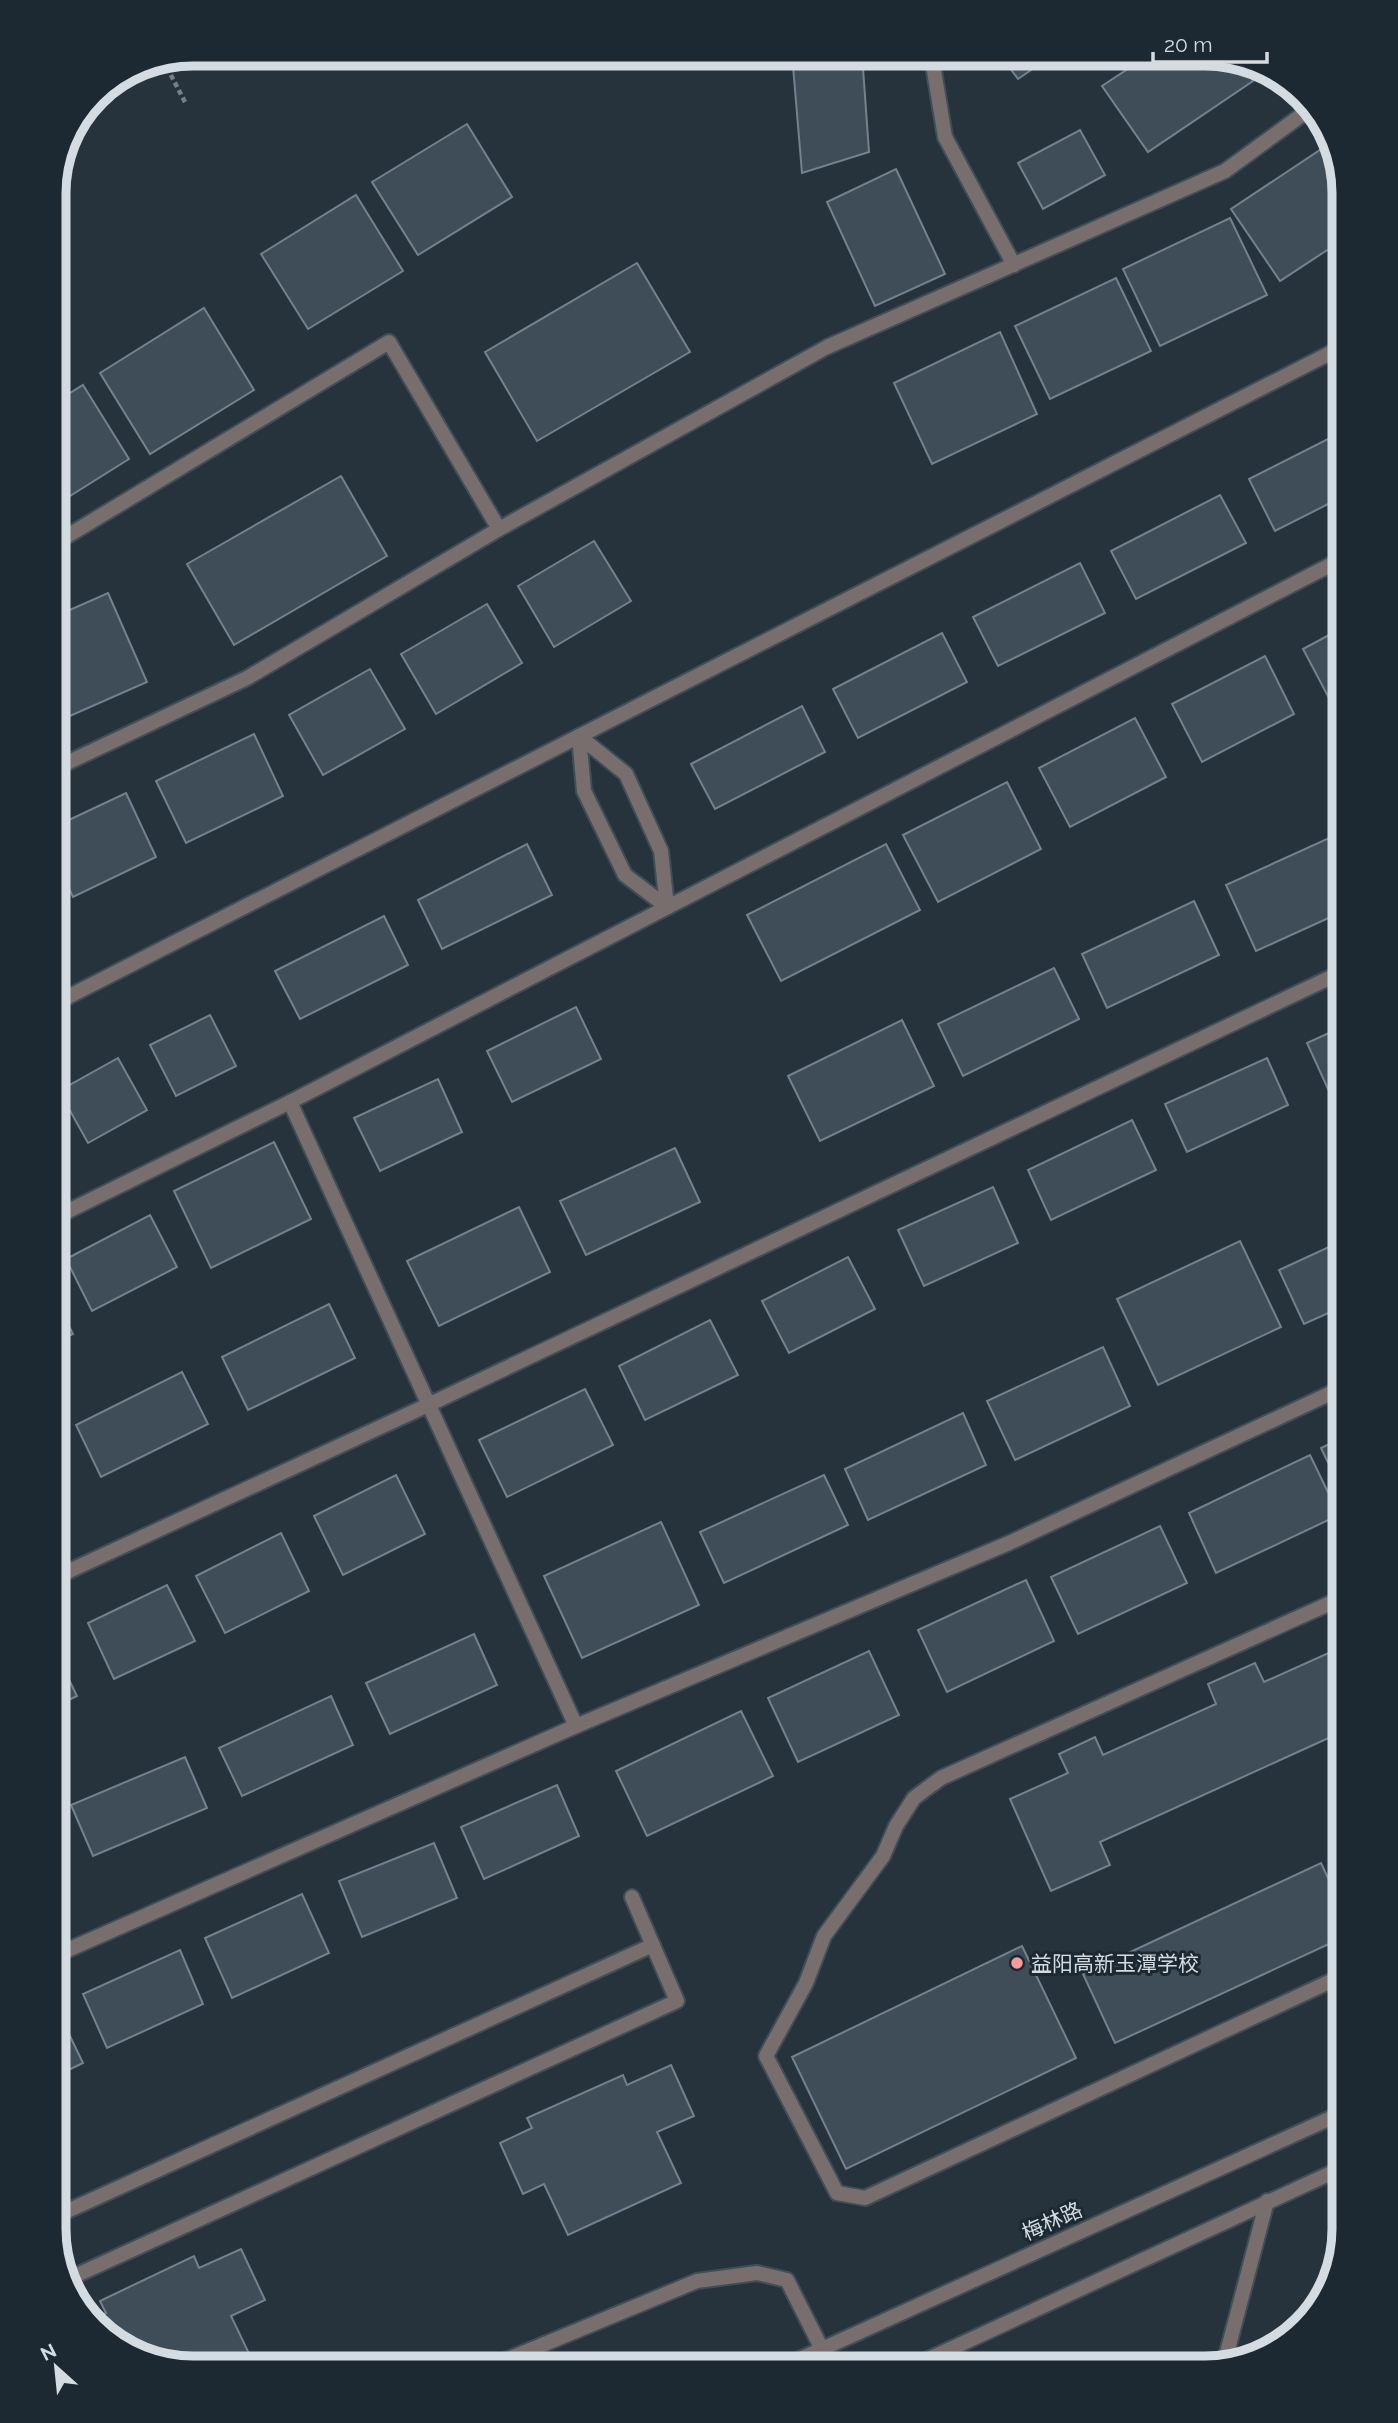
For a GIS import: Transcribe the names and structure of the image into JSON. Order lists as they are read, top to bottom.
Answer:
{
  "streets": {
    "street": ["梅林路"]
  },
  "places": ["益阳高新玉潭学校"],
  "scale_bar": "20 m",
  "north": "top left"
}
